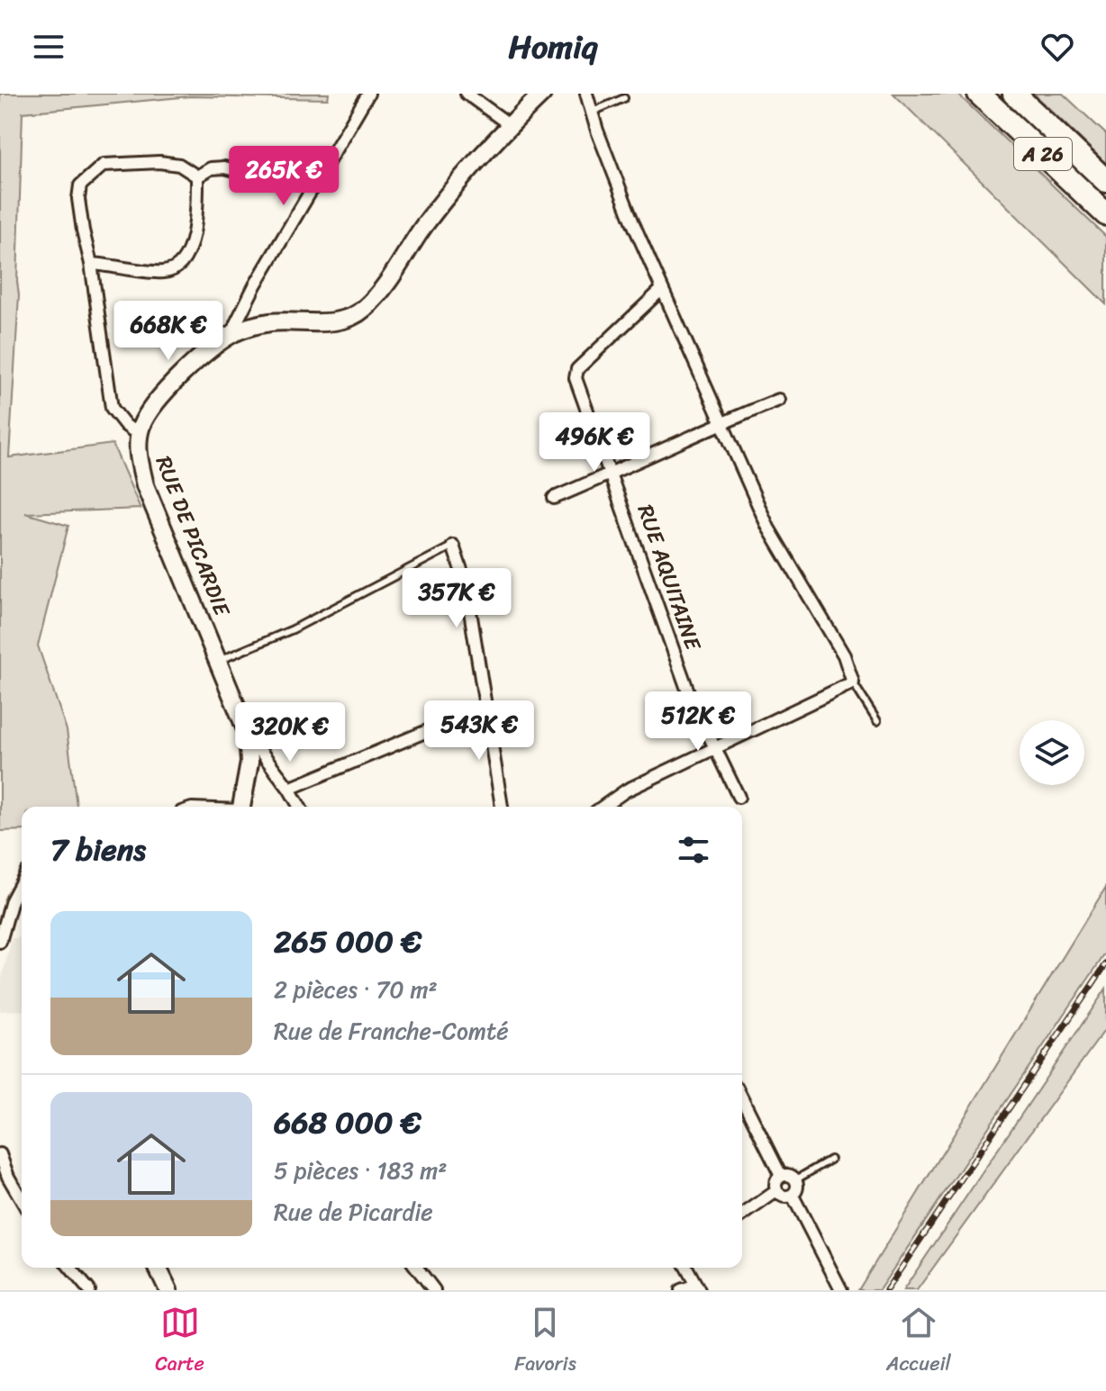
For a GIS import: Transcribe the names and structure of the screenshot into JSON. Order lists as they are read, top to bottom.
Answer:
{
  "streets": {
    "highway": ["A 26"],
    "street": ["RUE DE PICARDIE", "RUE AQUITAINE"]
  },
  "page": {
    "header": "Homiq",
    "price": [
      "265K €",
      "668K €",
      "496K €",
      "357K €",
      "512K €",
      "543K €",
      "320K €"
    ],
    "heading": "7 biens",
    "list": [
      {
        "name": "265 000 €",
        "note": "2 pièces · 70 m² · Rue de Franche-Comté"
      },
      {
        "name": "668 000 €",
        "note": "5 pièces · 183 m² · Rue de Picardie"
      }
    ],
    "tabs": ["Carte", "Favoris", "Accueil"]
  }
}
